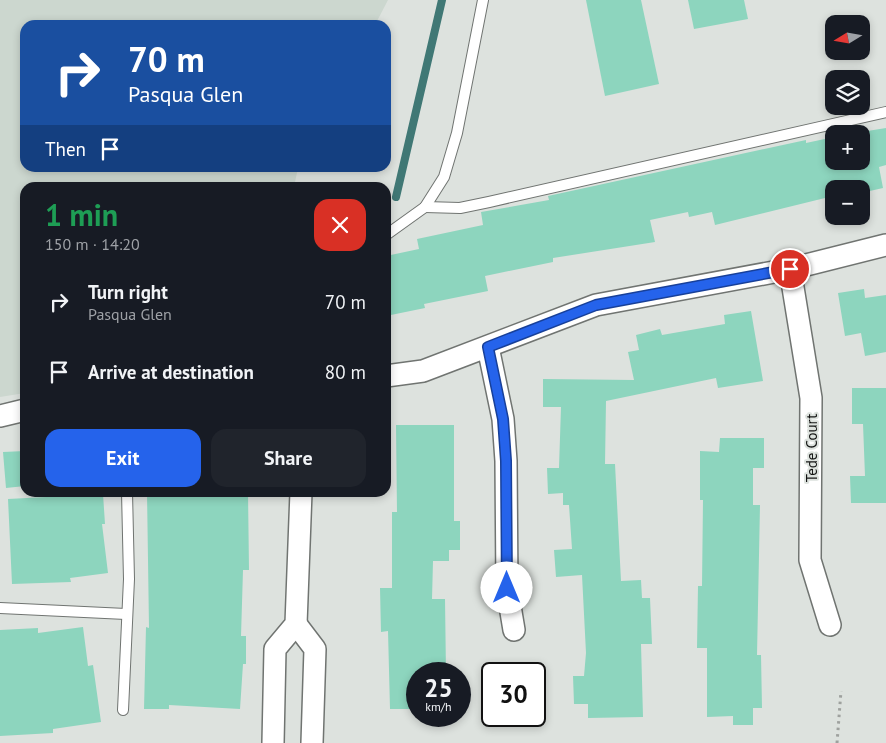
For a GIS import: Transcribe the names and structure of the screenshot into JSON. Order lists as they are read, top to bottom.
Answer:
{
  "streets": {
    "street": ["Tede Court"]
  },
  "north": "left",
  "page": {
    "map_buttons": ["+", "−"],
    "turn": ["70 m", "Pasqua Glen"],
    "then": "Then",
    "heading": ["1 min", "150 m · 14:20"],
    "list": [
      {
        "name": "Turn right",
        "note": "Pasqua Glen",
        "value": "70 m"
      },
      {
        "name": "Arrive at destination",
        "value": "80 m"
      }
    ],
    "buttons": ["Exit", "Share"],
    "speed": "25 km/h",
    "limit": "30"
  }
}
